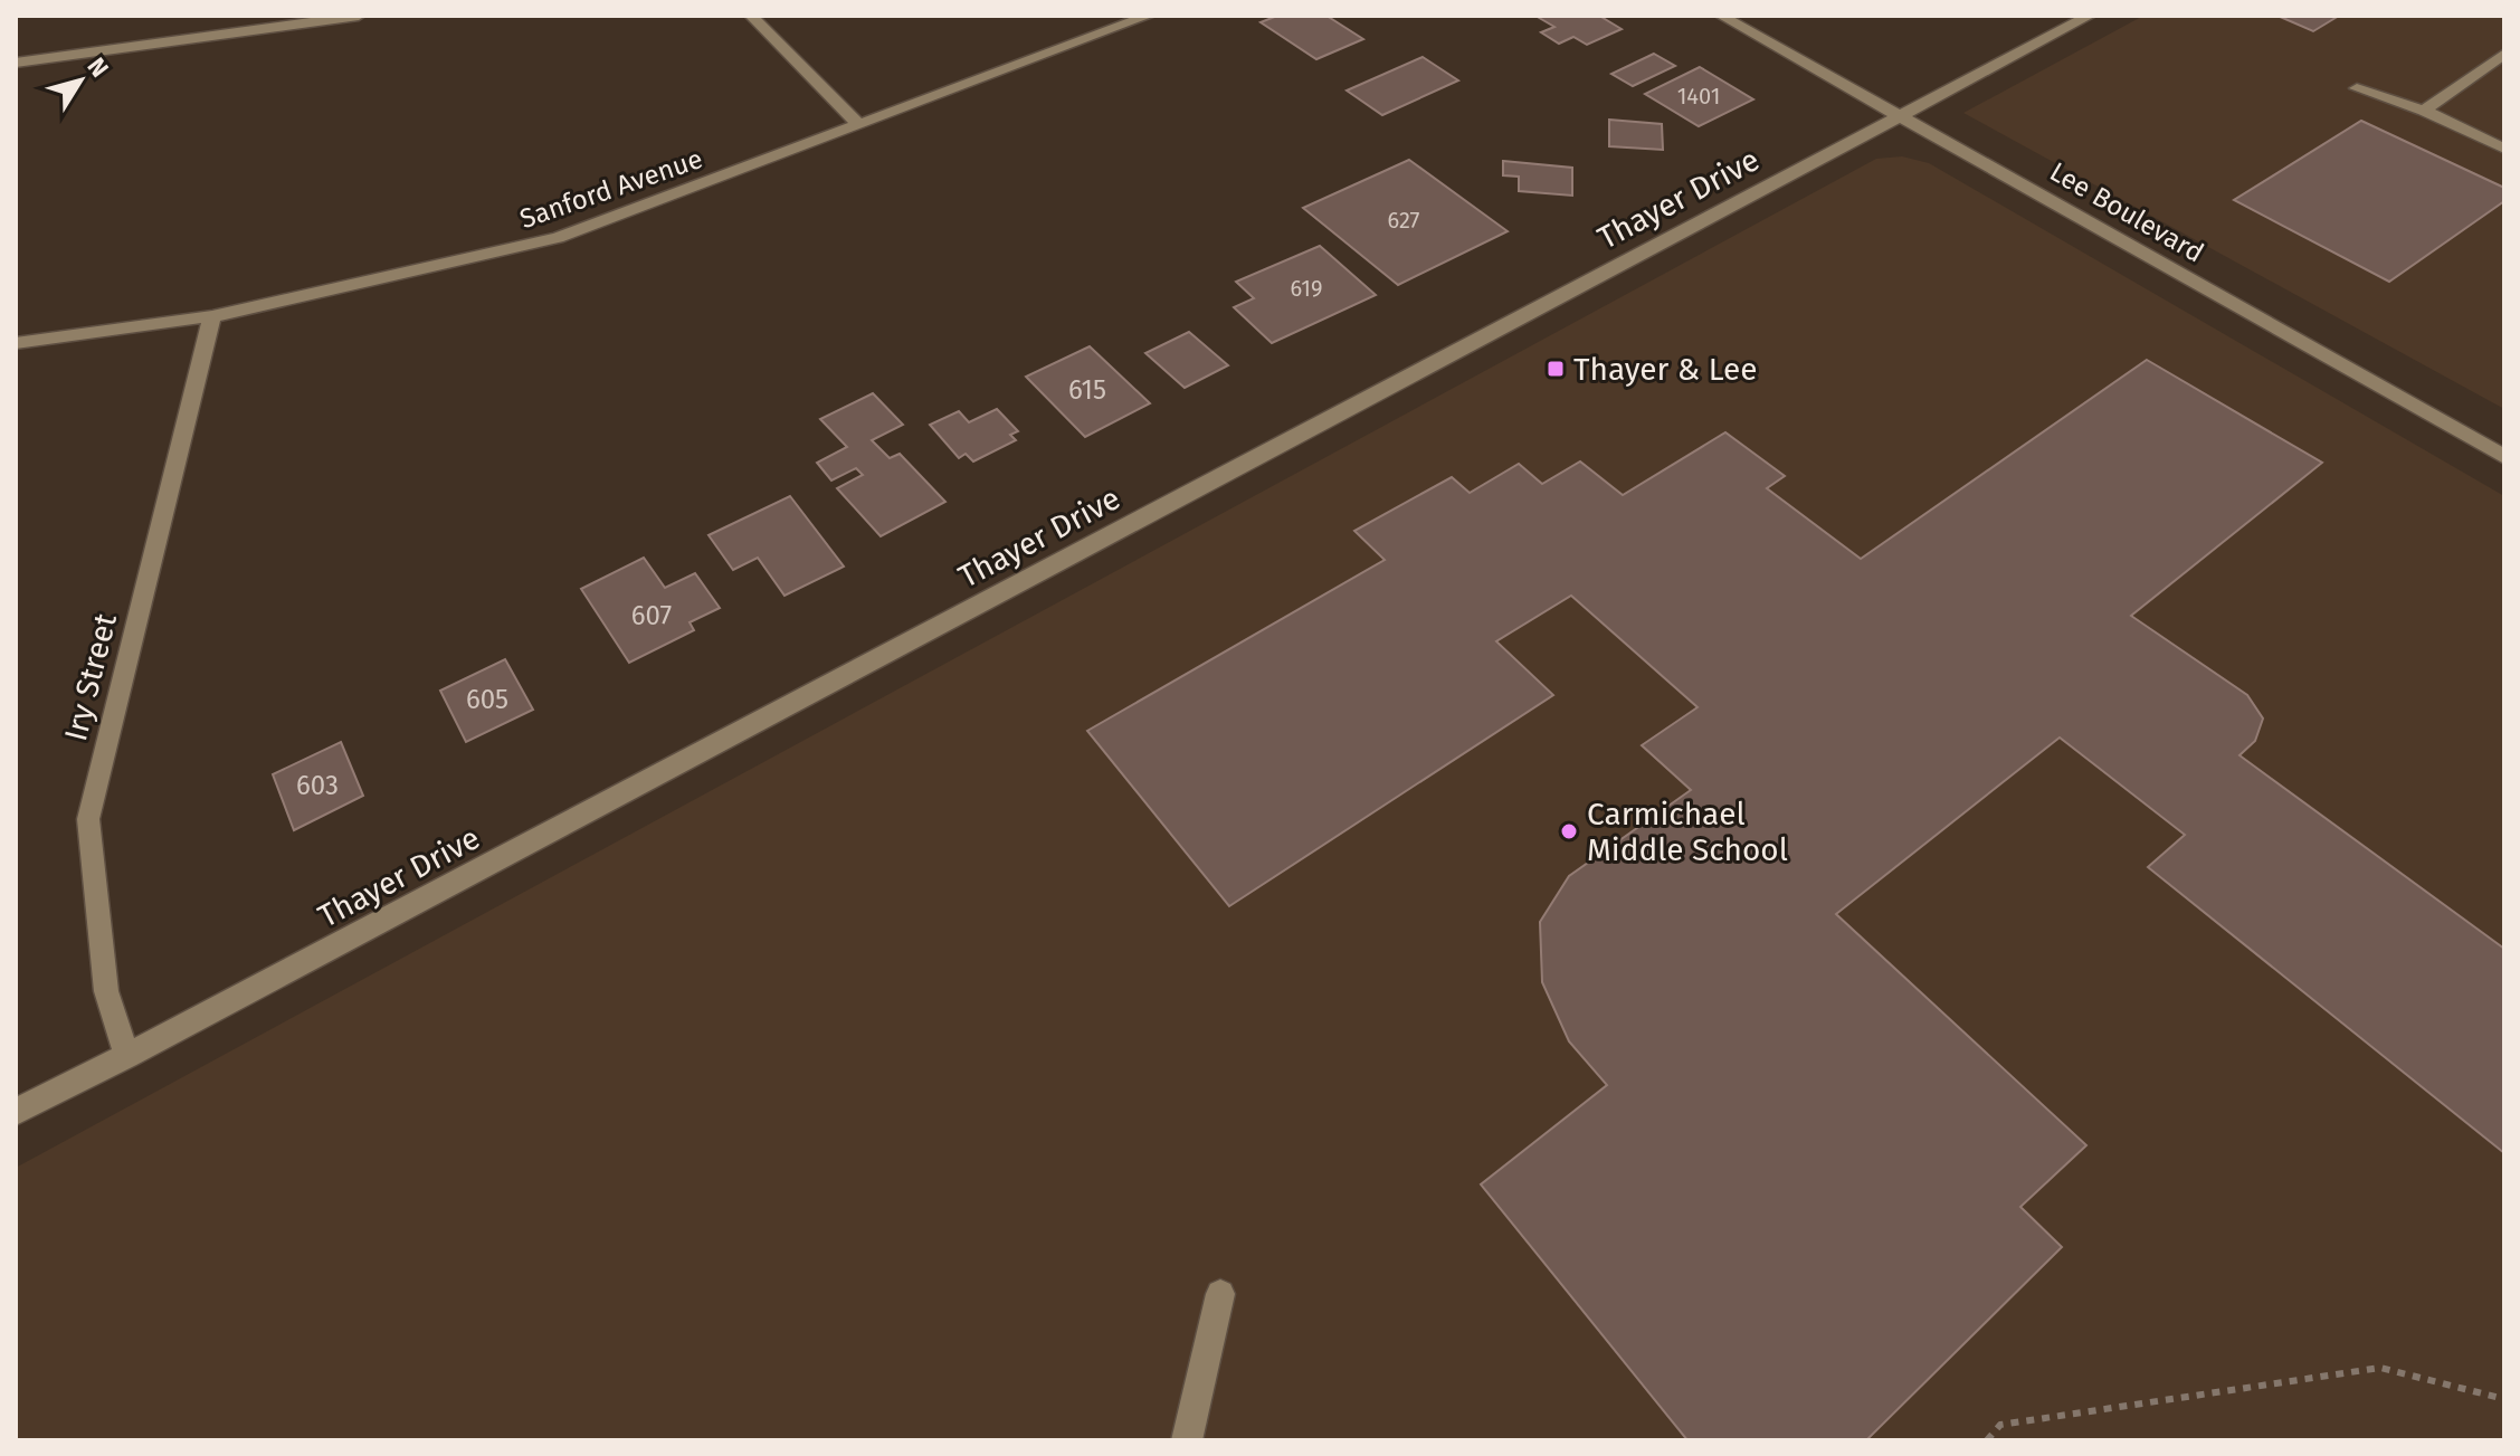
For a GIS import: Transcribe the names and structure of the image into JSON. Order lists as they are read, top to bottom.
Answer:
{
  "streets": {
    "street": [
      "Sanford Avenue",
      "Thayer Drive",
      "Lee Boulevard",
      "Iry Street"
    ]
  },
  "crossings": [
    ["Sanford Avenue", "Iry Street"],
    ["Thayer Drive", "Lee Boulevard"],
    ["Thayer Drive", "Iry Street"]
  ],
  "places": {
    "transit": ["Thayer & Lee"],
    "other": ["Carmichael Middle School"]
  },
  "house_numbers": [
    "1401",
    "627",
    "619",
    "615",
    "607",
    "605",
    "603"
  ],
  "north": "top right"
}
